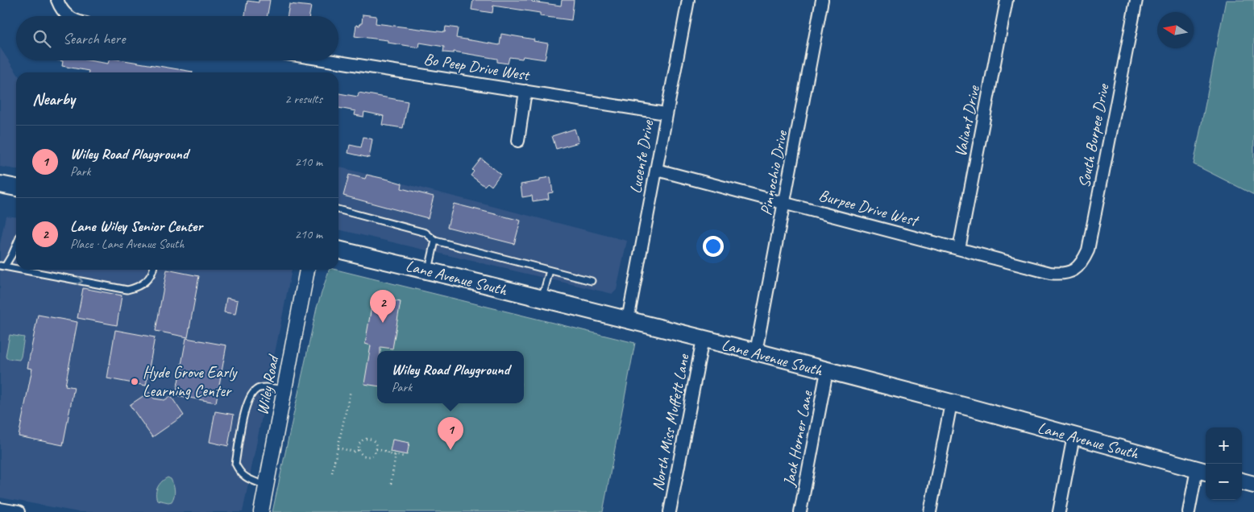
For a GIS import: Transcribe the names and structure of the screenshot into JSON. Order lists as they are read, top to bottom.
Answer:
{
  "streets": {
    "main road": ["Lane Avenue South"],
    "street": [
      "Bo Peep Drive West",
      "Valiant Drive",
      "South Burpee Drive",
      "Lucente Drive",
      "Pinnochio Drive",
      "Burpee Drive West",
      "Wiley Road",
      "North Miss Muffett Lane",
      "Jack Horner Lane"
    ]
  },
  "crossings": [
    ["Bo Peep Drive West", "Lucente Drive"],
    ["Valiant Drive", "Burpee Drive West"],
    ["South Burpee Drive", "Burpee Drive West"],
    ["Lucente Drive", "Burpee Drive West"],
    ["Lucente Drive", "Lane Avenue South"],
    ["Pinnochio Drive", "Burpee Drive West"],
    ["Pinnochio Drive", "Lane Avenue South"],
    ["Lane Avenue South", "North Miss Muffett Lane"],
    ["Lane Avenue South", "Jack Horner Lane"]
  ],
  "places": ["Hyde Grove Early Learning Center"],
  "north": "left",
  "page": {
    "search": "Search here",
    "heading": ["Nearby", "2 results"],
    "list": [
      {
        "mark": "1",
        "name": "Wiley Road Playground",
        "note": "Park",
        "value": "210 m"
      },
      {
        "mark": "2",
        "name": "Lane Wiley Senior Center",
        "note": "Place · Lane Avenue South",
        "value": "210 m"
      }
    ],
    "pins": ["2", "1"],
    "popup": ["Wiley Road Playground", "Park"],
    "map_buttons": ["+", "−"]
  }
}
